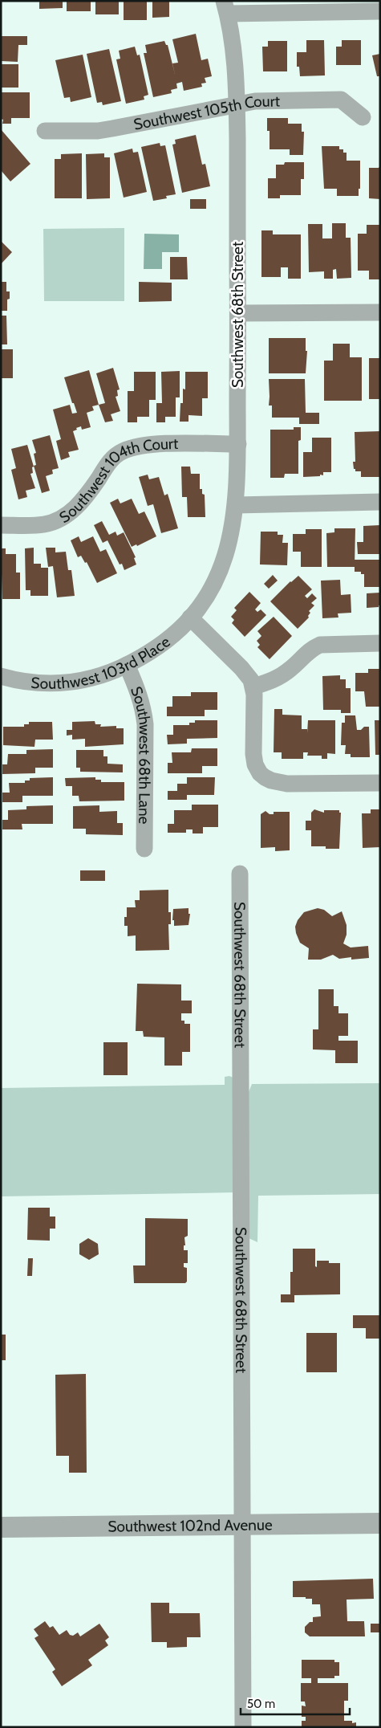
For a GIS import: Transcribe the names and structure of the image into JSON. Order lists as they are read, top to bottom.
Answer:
{
  "streets": {
    "street": [
      "Southwest 105th Court",
      "Southwest 68th Street",
      "Southwest 104th Court",
      "Southwest 103rd Place",
      "Southwest 68th Lane",
      "Southwest 102nd Avenue"
    ]
  },
  "crossings": [
    ["Southwest 105th Court", "Southwest 68th Street"],
    ["Southwest 68th Street", "Southwest 104th Court"],
    ["Southwest 68th Street", "Southwest 103rd Place"],
    ["Southwest 68th Street", "Southwest 102nd Avenue"],
    ["Southwest 103rd Place", "Southwest 68th Lane"]
  ],
  "scale_bar": "50 m"
}
